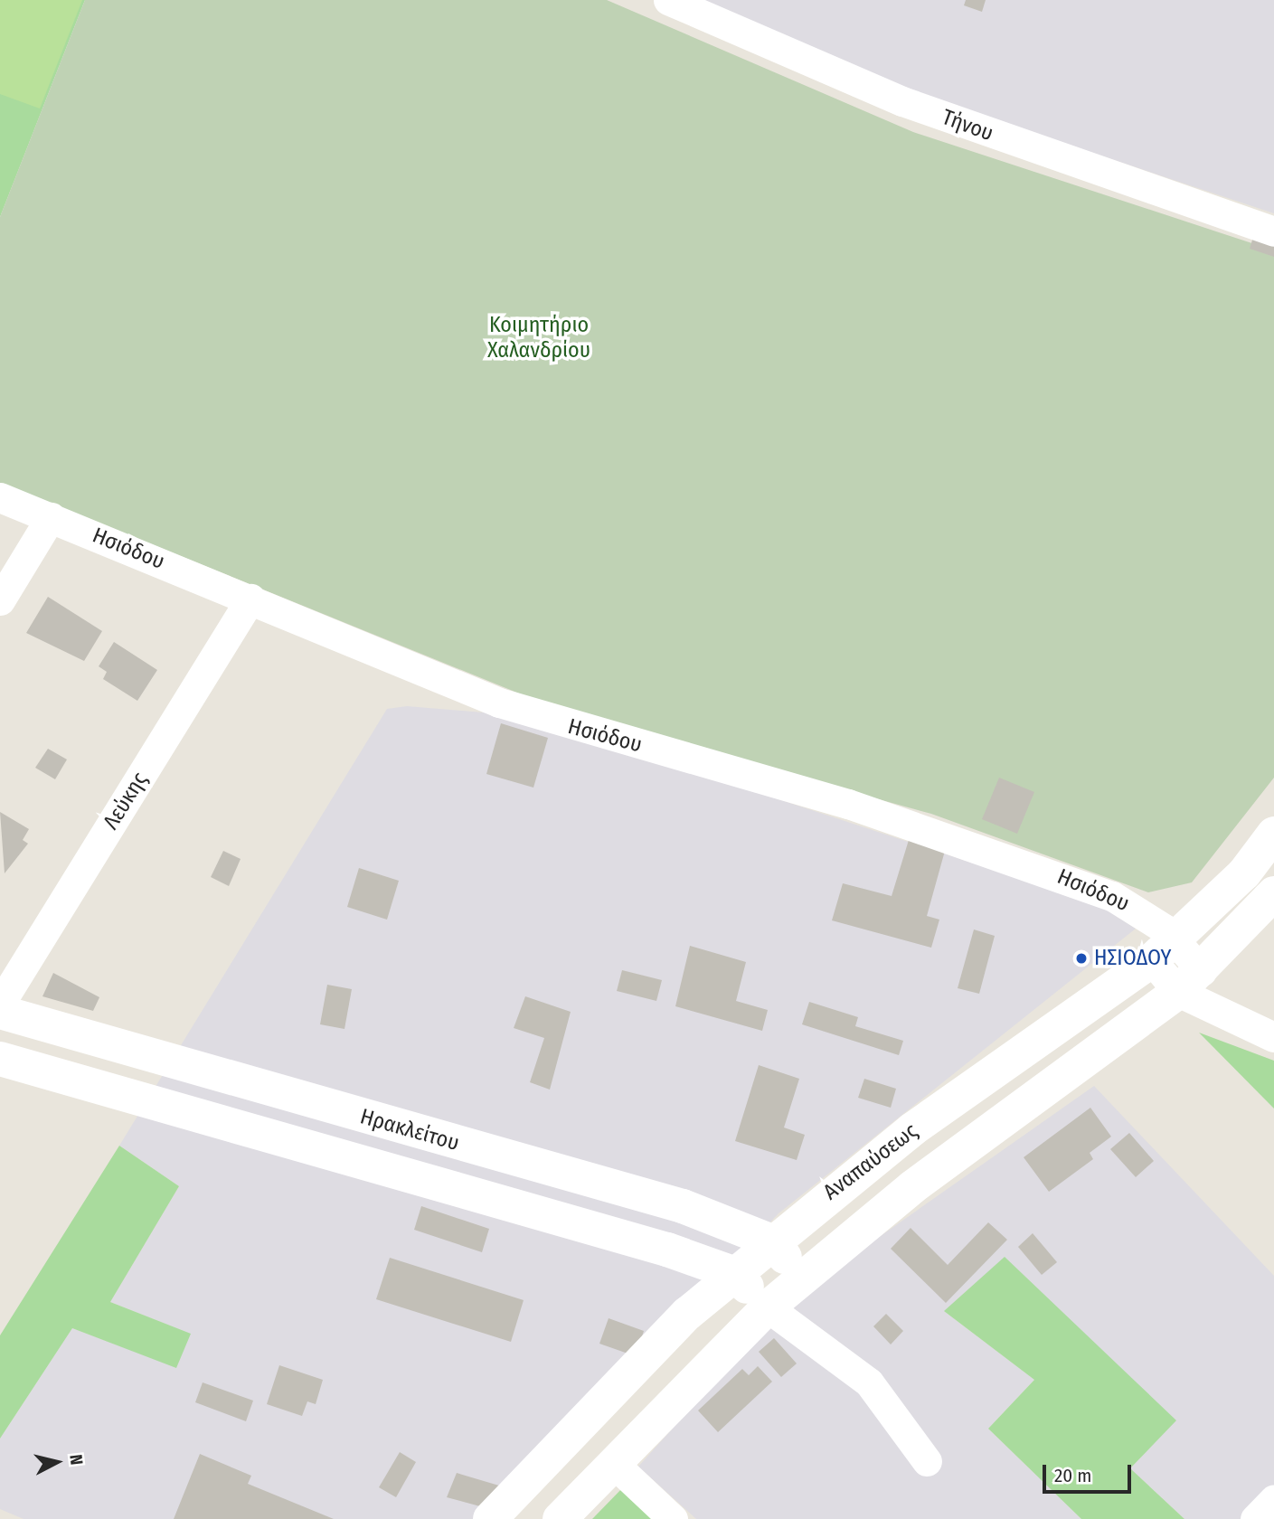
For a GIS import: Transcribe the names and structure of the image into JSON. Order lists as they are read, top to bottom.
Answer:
{
  "streets": {
    "main road": ["Ηρακλείτου", "Αναπαύσεως"],
    "street": ["Τήνου", "Ησιόδου", "Λεύκης"]
  },
  "crossings": [
    ["Ησιόδου", "Λεύκης"],
    ["Ησιόδου", "Αναπαύσεως"],
    ["Ηρακλείτου", "Αναπαύσεως"]
  ],
  "parks": ["Κοιμητήριο Χαλανδρίου"],
  "places": ["ΗΣΙΟΔΟΥ"],
  "scale_bar": "20 m",
  "north": "right"
}
